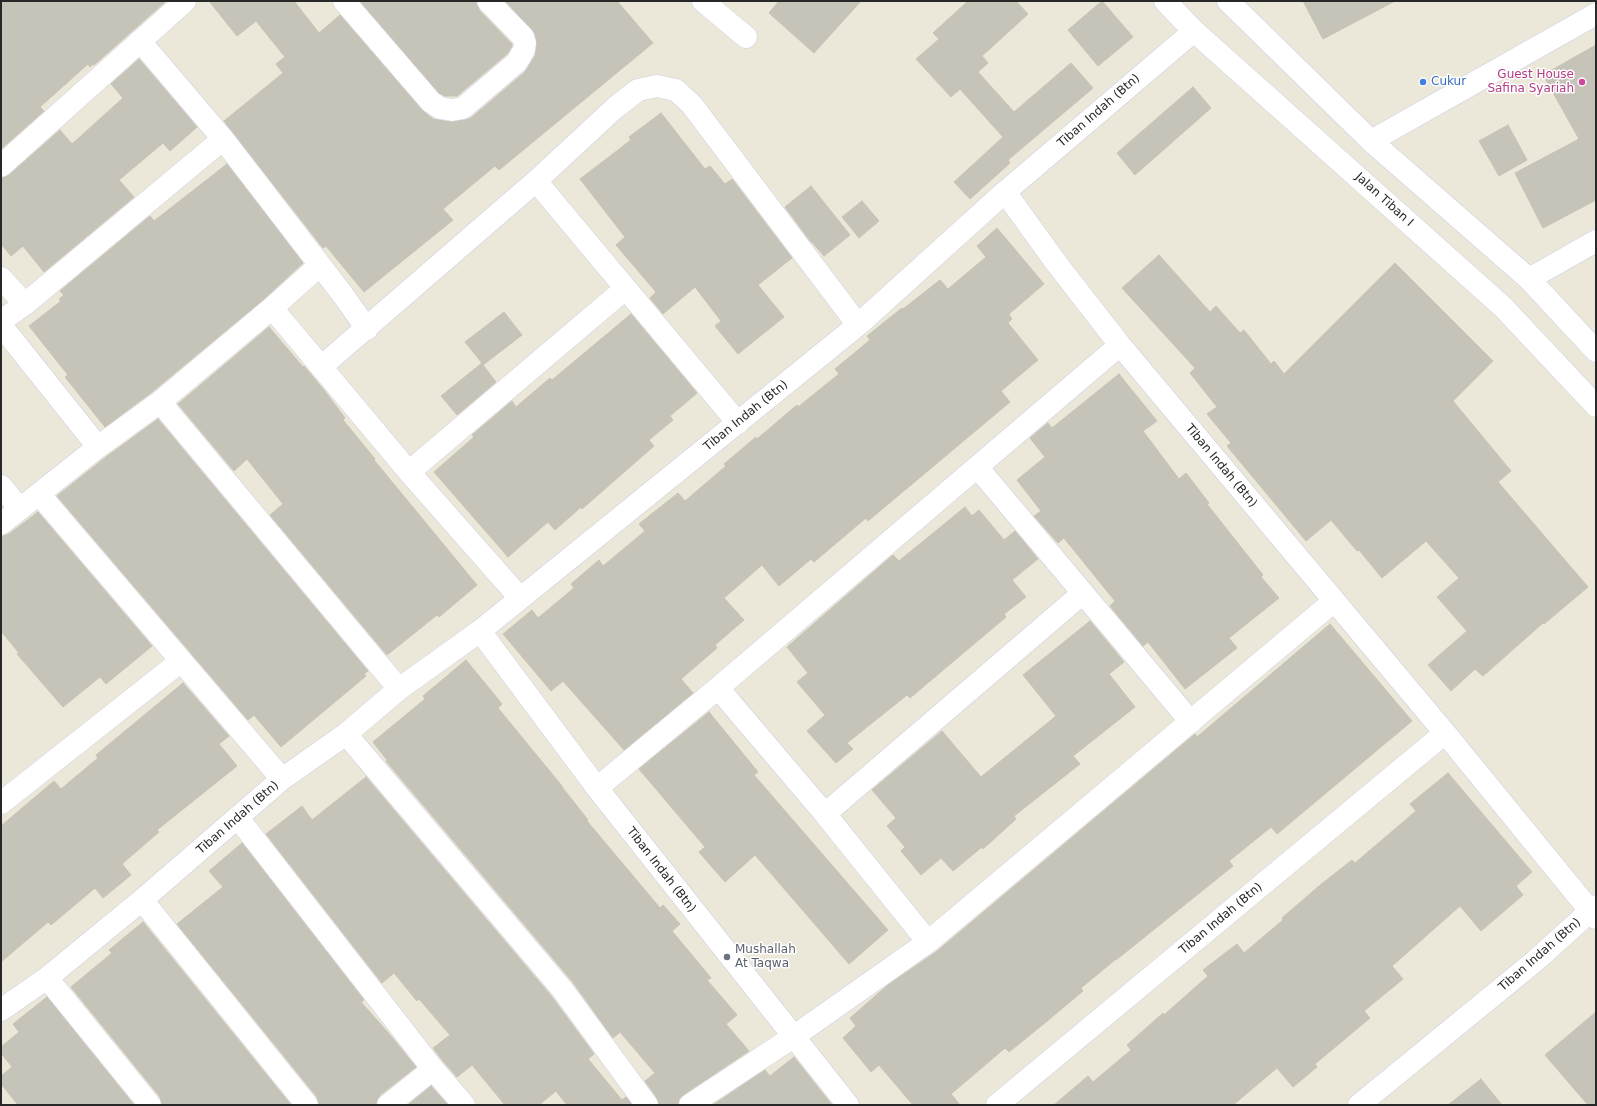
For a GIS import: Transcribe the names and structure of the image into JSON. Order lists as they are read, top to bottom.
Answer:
{
  "streets": {
    "street": ["Tiban Indah (Btn)", "Jalan Tiban I"]
  },
  "crossings": [
    ["Tiban Indah (Btn)", "Jalan Tiban I"]
  ],
  "places": ["Cukur", "Guest House Safina Syariah", "Mushallah At Taqwa"]
}
